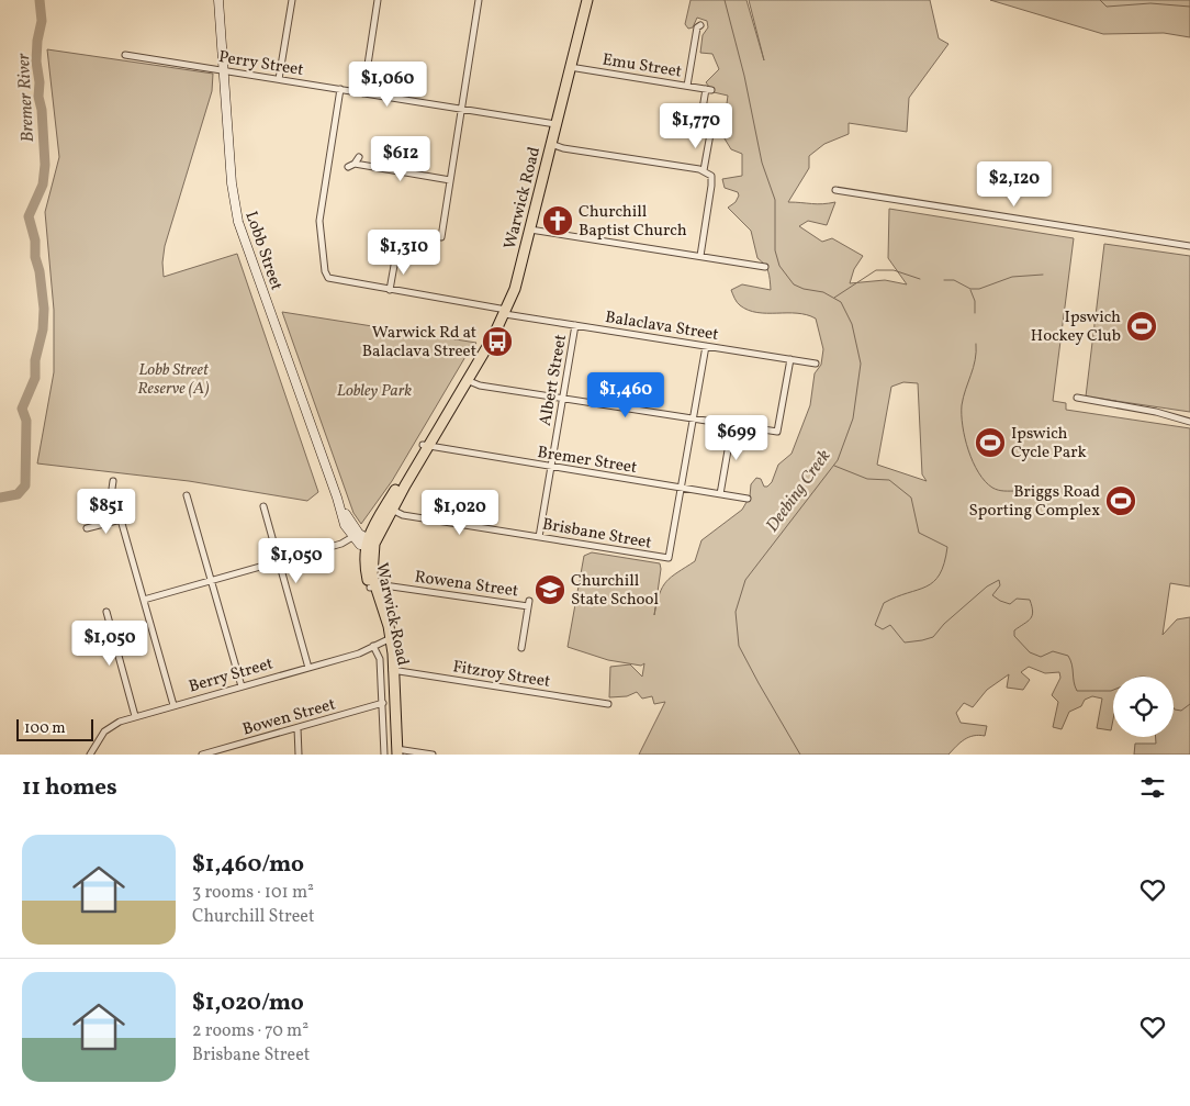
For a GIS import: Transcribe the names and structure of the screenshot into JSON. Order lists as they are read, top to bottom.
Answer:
{
  "streets": {
    "main road": ["Warwick Road", "Lobb Street"],
    "street": [
      "Perry Street",
      "Emu Street",
      "Balaclava Street",
      "Albert Street",
      "Bremer Street",
      "Brisbane Street",
      "Rowena Street",
      "Fitzroy Street",
      "Berry Street",
      "Bowen Street"
    ]
  },
  "crossings": [
    ["Perry Street", "Warwick Road"],
    ["Perry Street", "Lobb Street"],
    ["Perry Street", "Balaclava Street"],
    ["Emu Street", "Warwick Road"],
    ["Warwick Road", "Lobb Street"],
    ["Warwick Road", "Balaclava Street"],
    ["Warwick Road", "Bremer Street"],
    ["Warwick Road", "Brisbane Street"],
    ["Warwick Road", "Rowena Street"],
    ["Warwick Road", "Fitzroy Street"],
    ["Warwick Road", "Berry Street"],
    ["Warwick Road", "Bowen Street"],
    ["Balaclava Street", "Albert Street"],
    ["Albert Street", "Bremer Street"],
    ["Albert Street", "Brisbane Street"],
    ["Bremer Street", "Brisbane Street"]
  ],
  "water": ["Bremer River", "Deebing Creek"],
  "parks": ["Lobb Street Reserve (A)", "Lobley Park"],
  "places": {
    "church": ["Churchill Baptist Church"],
    "sports": ["Ipswich Hockey Club", "Ipswich Cycle Park", "Briggs Road Sporting Complex"],
    "bus stop": ["Warwick Rd at Balaclava Street"],
    "school or university": ["Churchill State School"]
  },
  "scale_bar": "100 m",
  "page": {
    "price": [
      "$1,060",
      "$1,770",
      "$612",
      "$2,120",
      "$1,310",
      "$1,460",
      "$699",
      "$851",
      "$1,020",
      "$1,050",
      "$1,050"
    ],
    "scale": "100 m",
    "heading": "11 homes",
    "list": [
      {
        "name": "$1,460/mo",
        "note": "3 rooms · 101 m² · Churchill Street"
      },
      {
        "name": "$1,020/mo",
        "note": "2 rooms · 70 m² · Brisbane Street"
      }
    ]
  }
}
